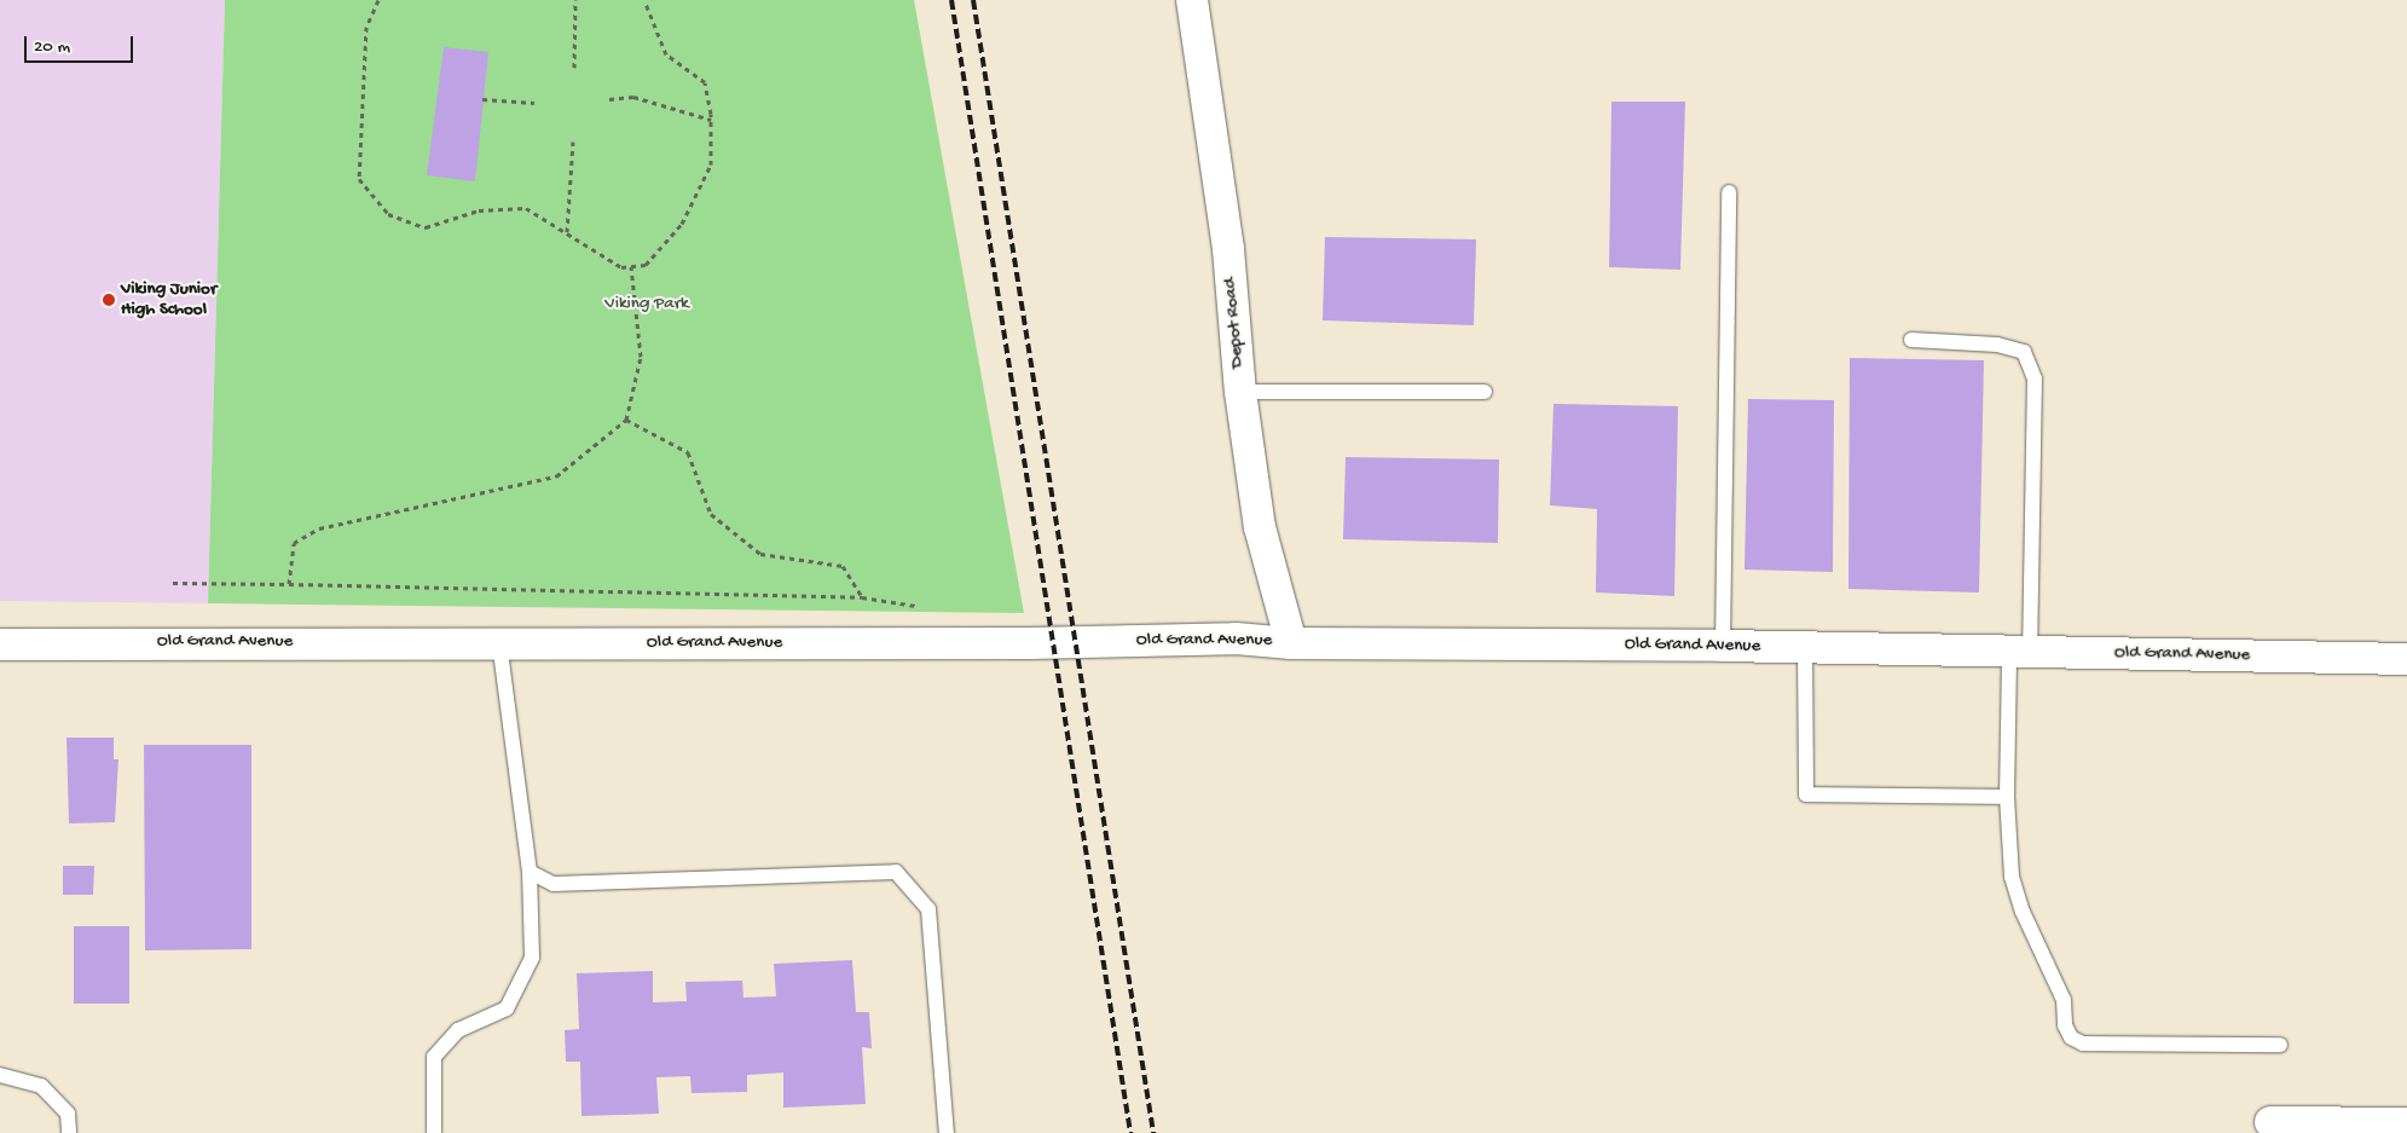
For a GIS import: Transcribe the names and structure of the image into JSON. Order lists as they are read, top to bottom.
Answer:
{
  "streets": {
    "street": ["Depot Road", "Old Grand Avenue"]
  },
  "crossings": [
    ["Depot Road", "Old Grand Avenue"]
  ],
  "parks": ["Viking Park"],
  "places": ["Viking Junior High School"],
  "scale_bar": "20 m"
}
